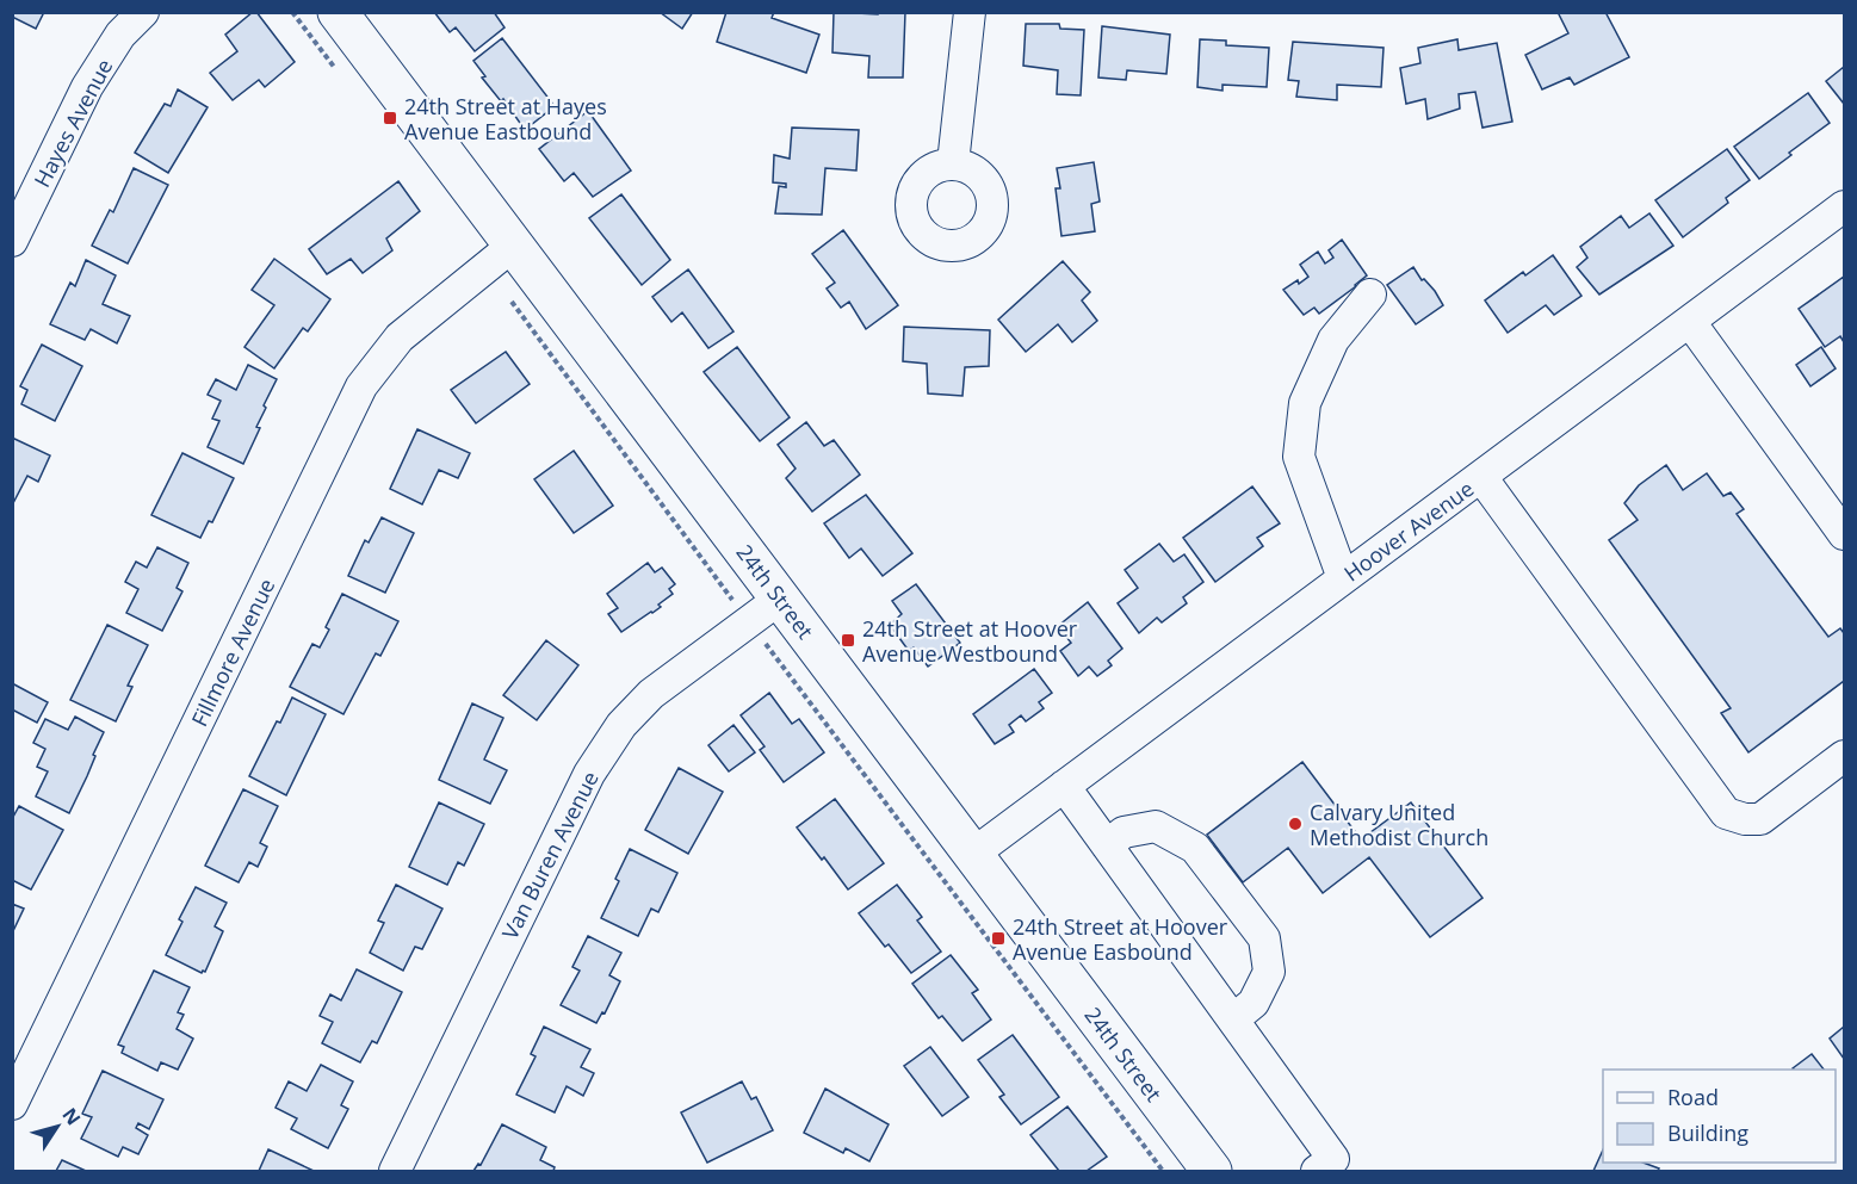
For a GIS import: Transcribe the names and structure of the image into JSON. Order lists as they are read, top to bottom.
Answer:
{
  "streets": {
    "main road": ["24th Street"],
    "street": [
      "Hayes Avenue",
      "Hoover Avenue",
      "Fillmore Avenue",
      "Van Buren Avenue"
    ]
  },
  "crossings": [
    ["Hoover Avenue", "24th Street"],
    ["24th Street", "Fillmore Avenue"],
    ["24th Street", "Van Buren Avenue"]
  ],
  "places": {
    "transit": ["24th Street at Hayes Avenue Eastbound", "24th Street at Hoover Avenue Westbound", "24th Street at Hoover Avenue Easbound"],
    "other": ["Calvary United Methodist Church"]
  },
  "legend": ["Road", "Building"],
  "north": "top right"
}
